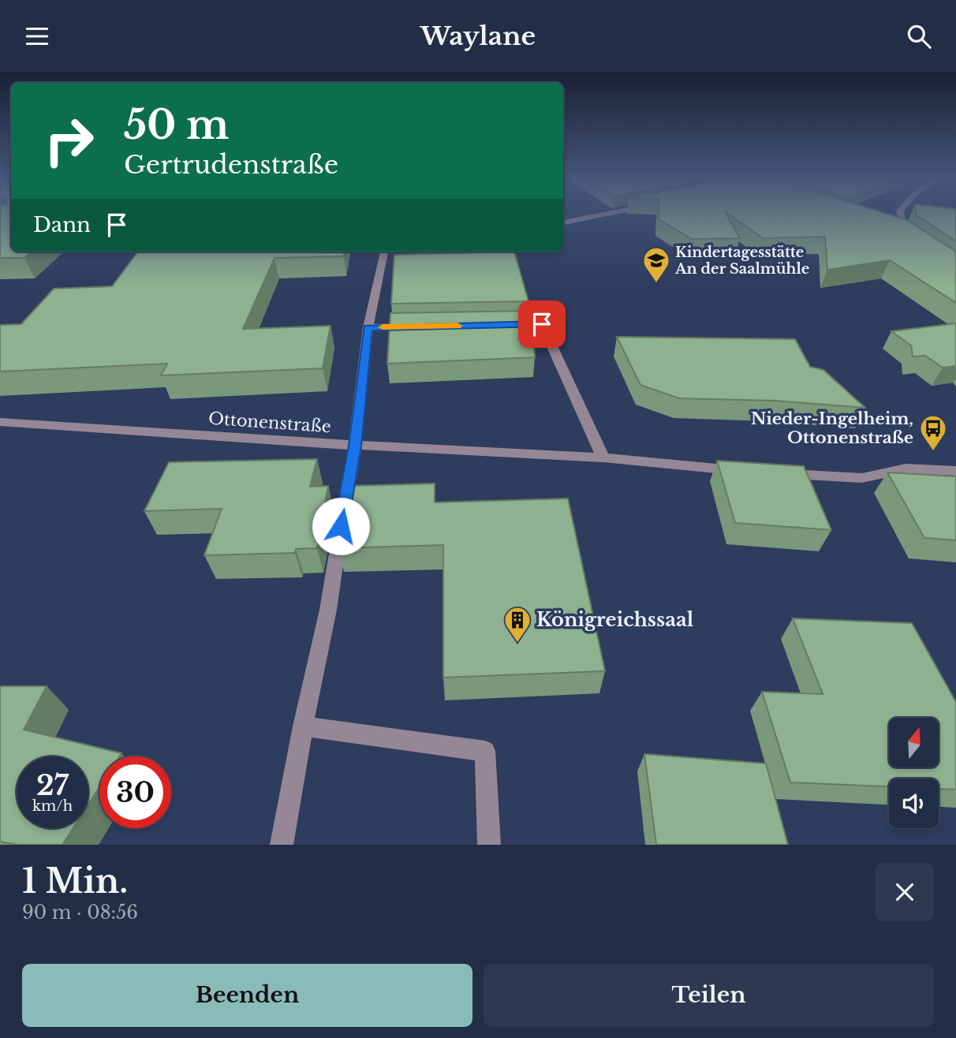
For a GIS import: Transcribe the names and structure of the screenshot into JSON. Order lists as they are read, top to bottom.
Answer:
{
  "streets": {
    "street": ["Ottonenstraße"]
  },
  "places": {
    "school or university": ["Kindertagesstätte An der Saalmühle"],
    "bus stop": ["Nieder-Ingelheim, Ottonenstraße"],
    "building": ["Königreichssaal"]
  },
  "north": "top",
  "page": {
    "header": "Waylane",
    "turn": ["50 m", "Gertrudenstraße"],
    "then": "Dann",
    "speed": "27 km/h",
    "limit": "30",
    "heading": ["1 Min.", "90 m · 08:56"],
    "buttons": ["Beenden", "Teilen"]
  }
}
